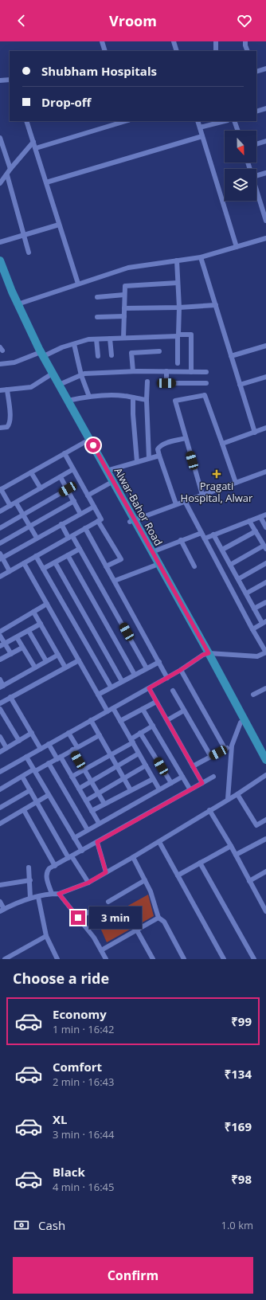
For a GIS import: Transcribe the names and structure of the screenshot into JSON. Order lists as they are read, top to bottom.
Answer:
{
  "streets": {
    "main road": ["Alwar-Bahor Road"]
  },
  "places": {
    "health": ["Pragati Hospital, Alwar"]
  },
  "north": "bottom",
  "page": {
    "header": "Vroom",
    "banner": ["Shubham Hospitals", "Drop-off"],
    "bubble": "3 min",
    "heading": "Choose a ride",
    "list": [
      {
        "name": "Economy",
        "note": "1 min · 16:42",
        "value": "₹99"
      },
      {
        "name": "Comfort",
        "note": "2 min · 16:43",
        "value": "₹134"
      },
      {
        "name": "XL",
        "note": "3 min · 16:44",
        "value": "₹169"
      },
      {
        "name": "Black",
        "note": "4 min · 16:45",
        "value": "₹98"
      }
    ],
    "pay": ["Cash", "1.0 km"],
    "buttons": "Confirm"
  }
}
